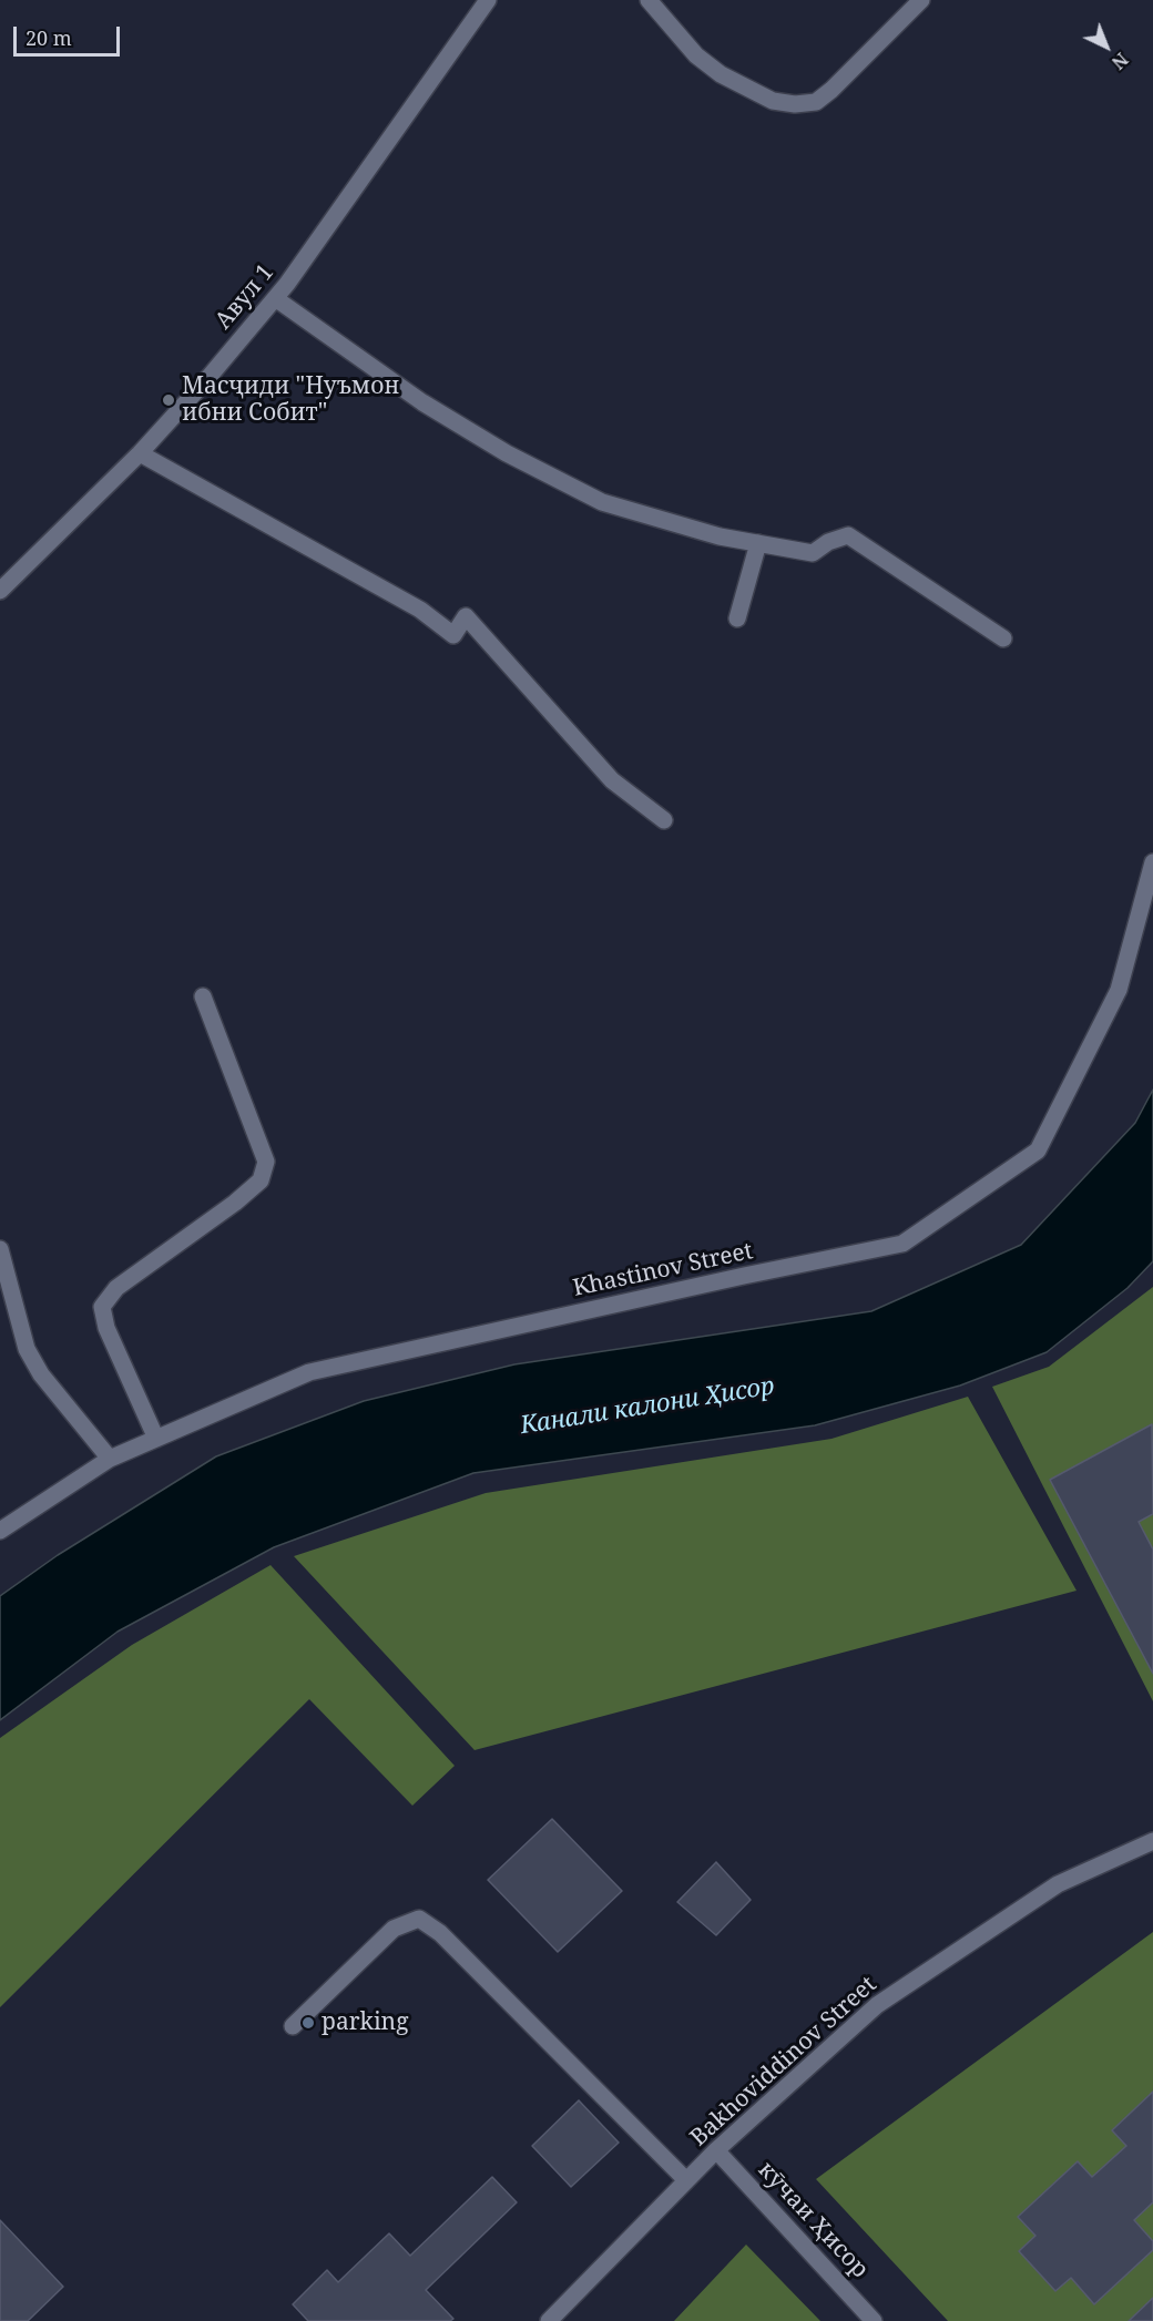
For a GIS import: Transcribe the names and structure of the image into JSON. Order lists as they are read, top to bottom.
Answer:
{
  "streets": {
    "street": [
      "Авул 1",
      "Khastinov Street",
      "Bakhoviddinov Street",
      "кӯчаи Ҳисор"
    ]
  },
  "crossings": [
    ["Bakhoviddinov Street", "кӯчаи Ҳисор"]
  ],
  "water": ["Канали калони Ҳисор"],
  "places": ["Масҷиди \"Нуъмон ибни Собит\"", "parking"],
  "scale_bar": "20 m",
  "north": "bottom right"
}
